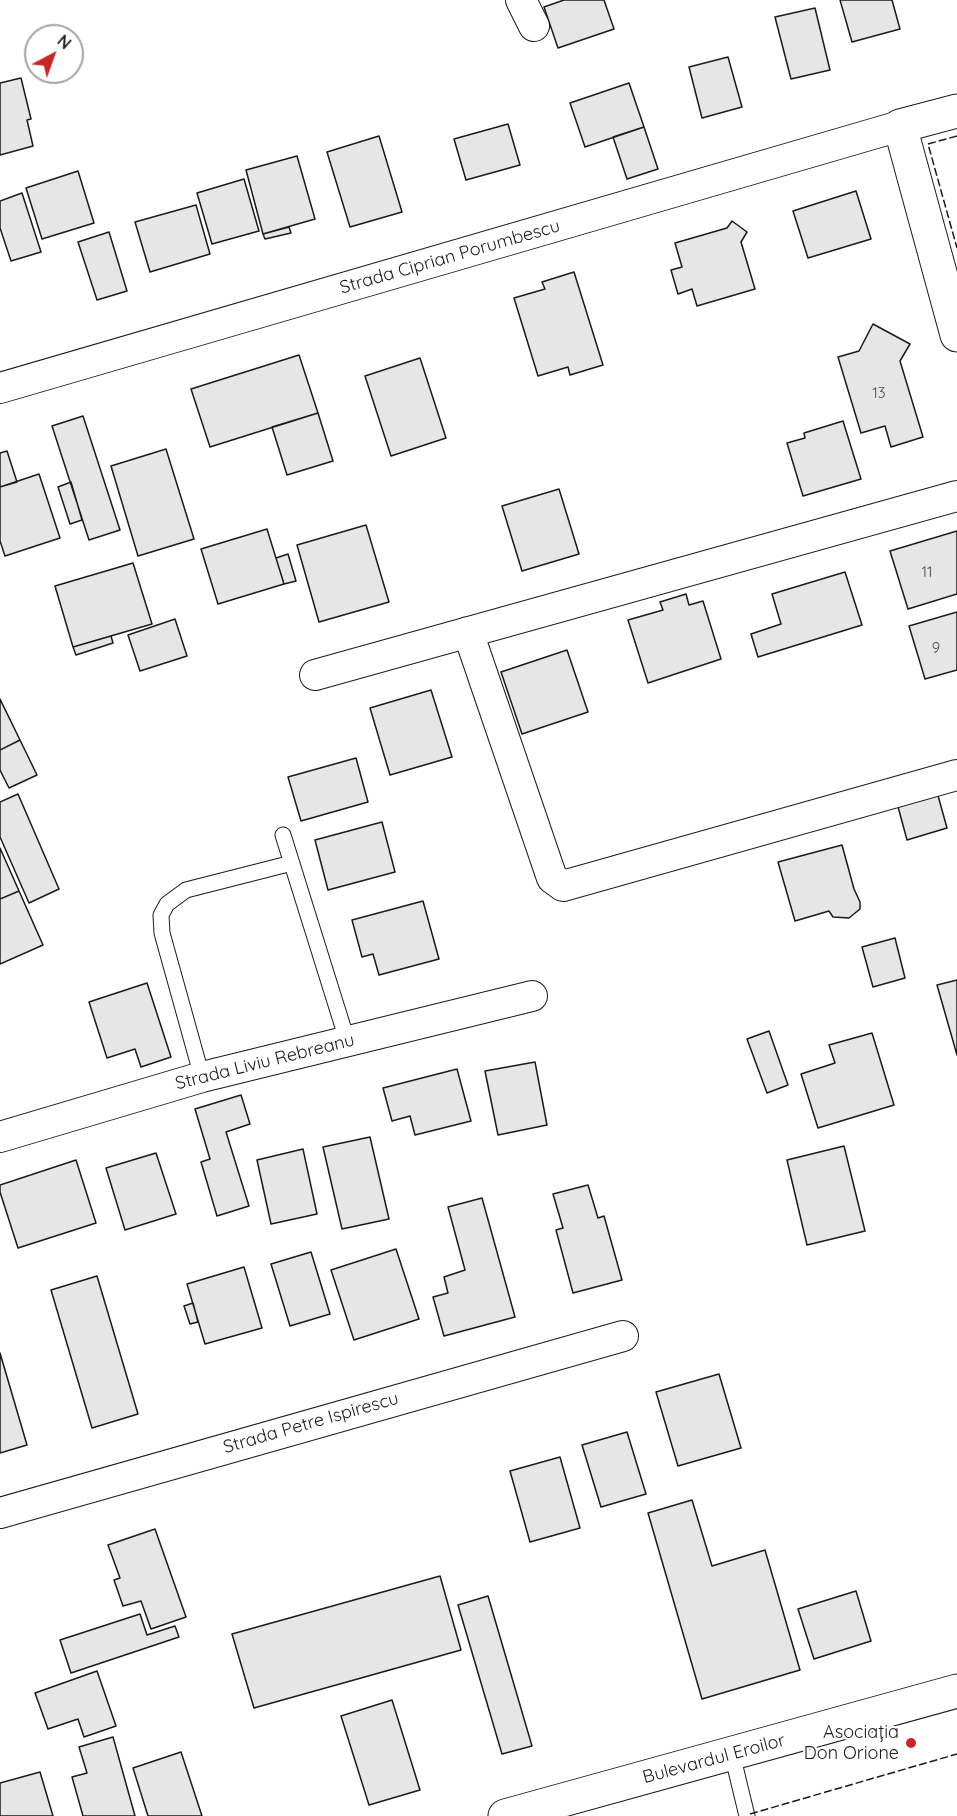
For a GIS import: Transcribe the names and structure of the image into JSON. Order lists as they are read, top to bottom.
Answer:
{
  "streets": {
    "main road": ["Bulevardul Eroilor"],
    "street": ["Strada Ciprian Porumbescu", "Strada Liviu Rebreanu", "Strada Petre Ispirescu"]
  },
  "places": ["Asociația Don Orione"],
  "house_numbers": ["13", "11", "9"],
  "north": "top right"
}
